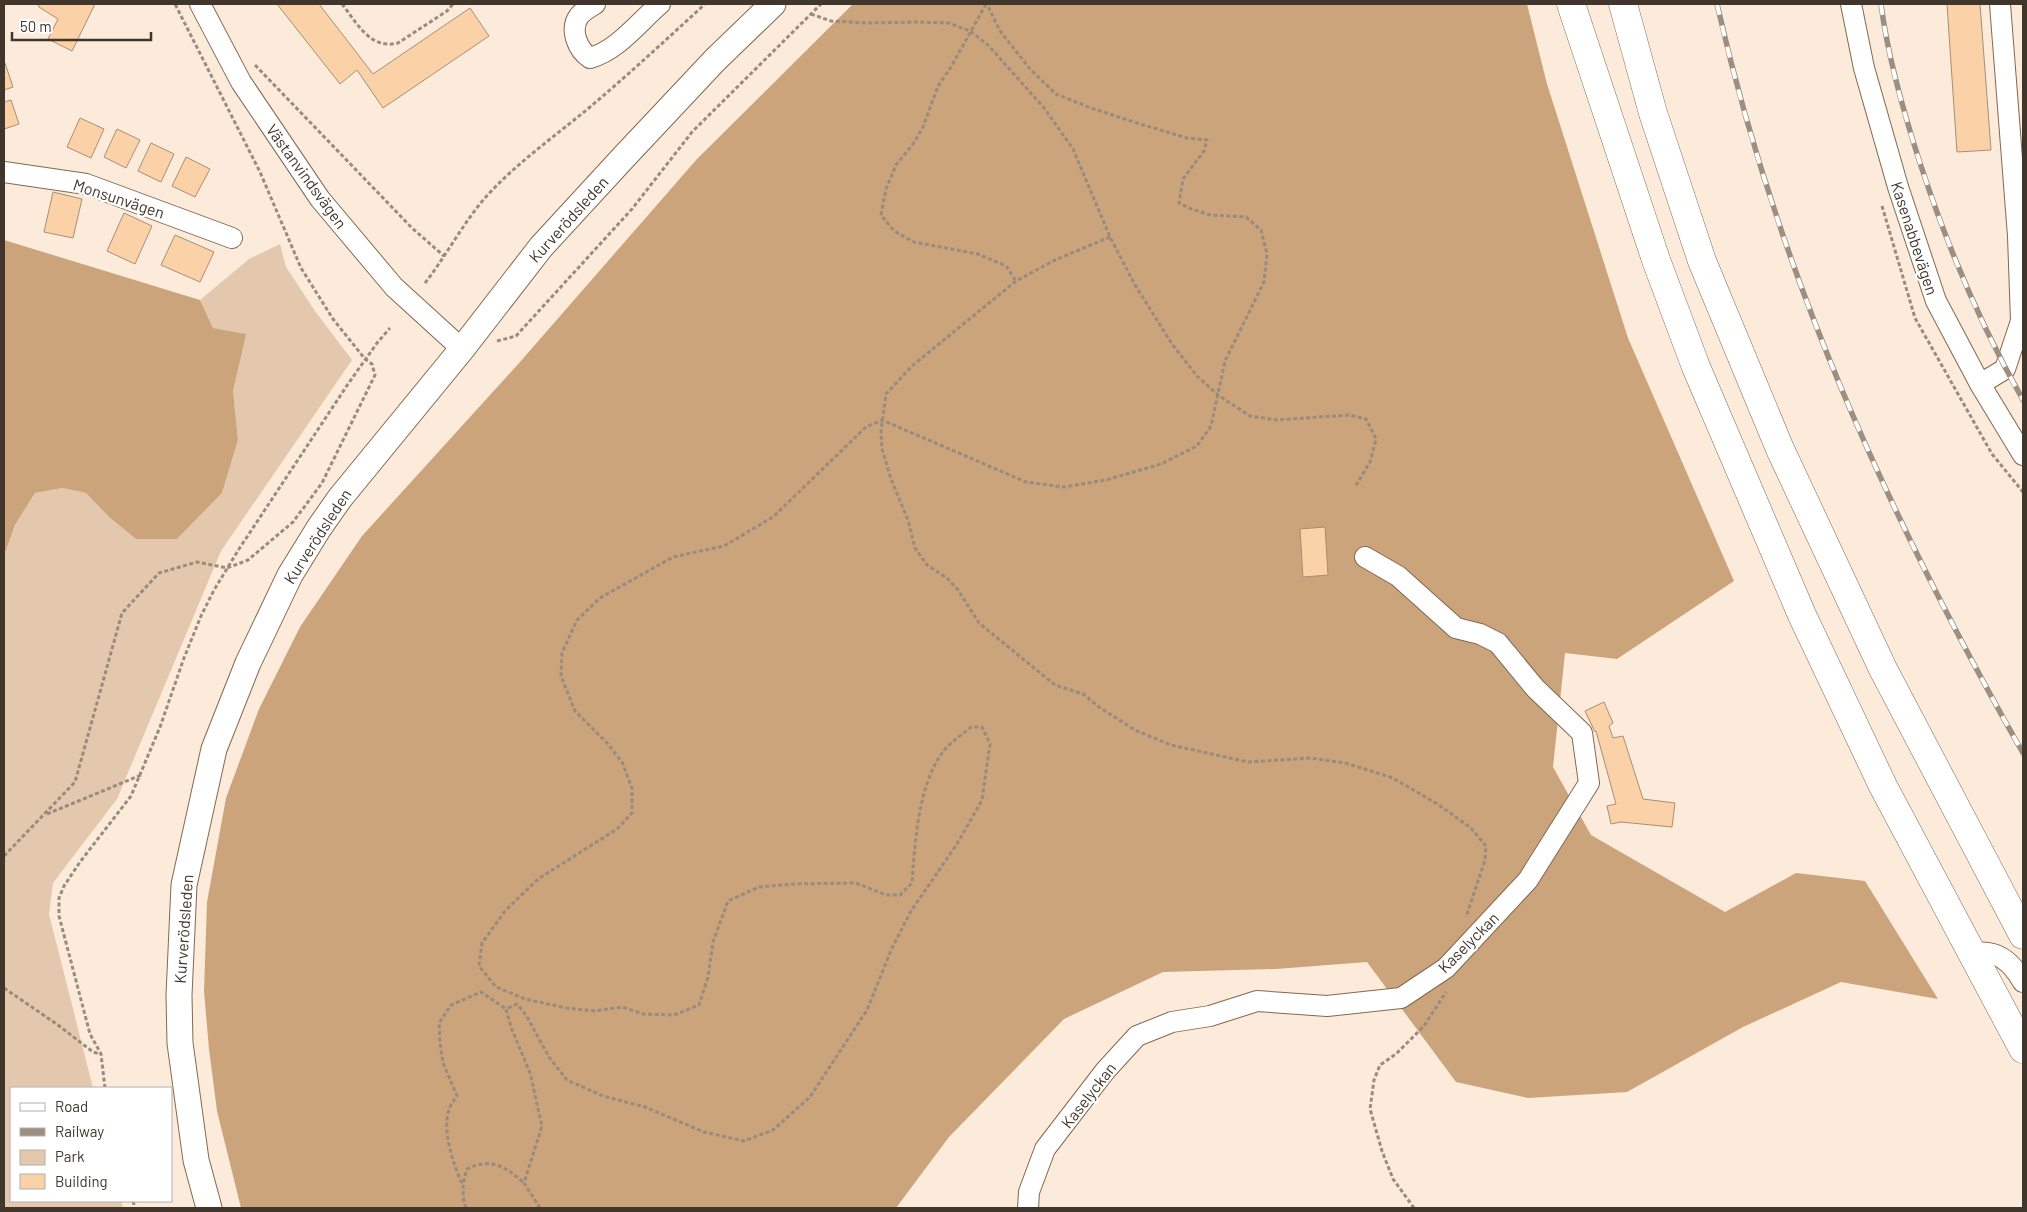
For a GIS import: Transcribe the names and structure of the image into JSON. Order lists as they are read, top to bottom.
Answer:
{
  "streets": {
    "main road": ["Kurverödsleden"],
    "street": [
      "Västanvindsvägen",
      "Monsunvägen",
      "Kasenabbevägen",
      "Kaselyckan"
    ]
  },
  "crossings": [
    ["Västanvindsvägen", "Kurverödsleden"]
  ],
  "legend": [
    "Road",
    "Railway",
    "Park",
    "Building"
  ],
  "scale_bar": "50 m"
}
